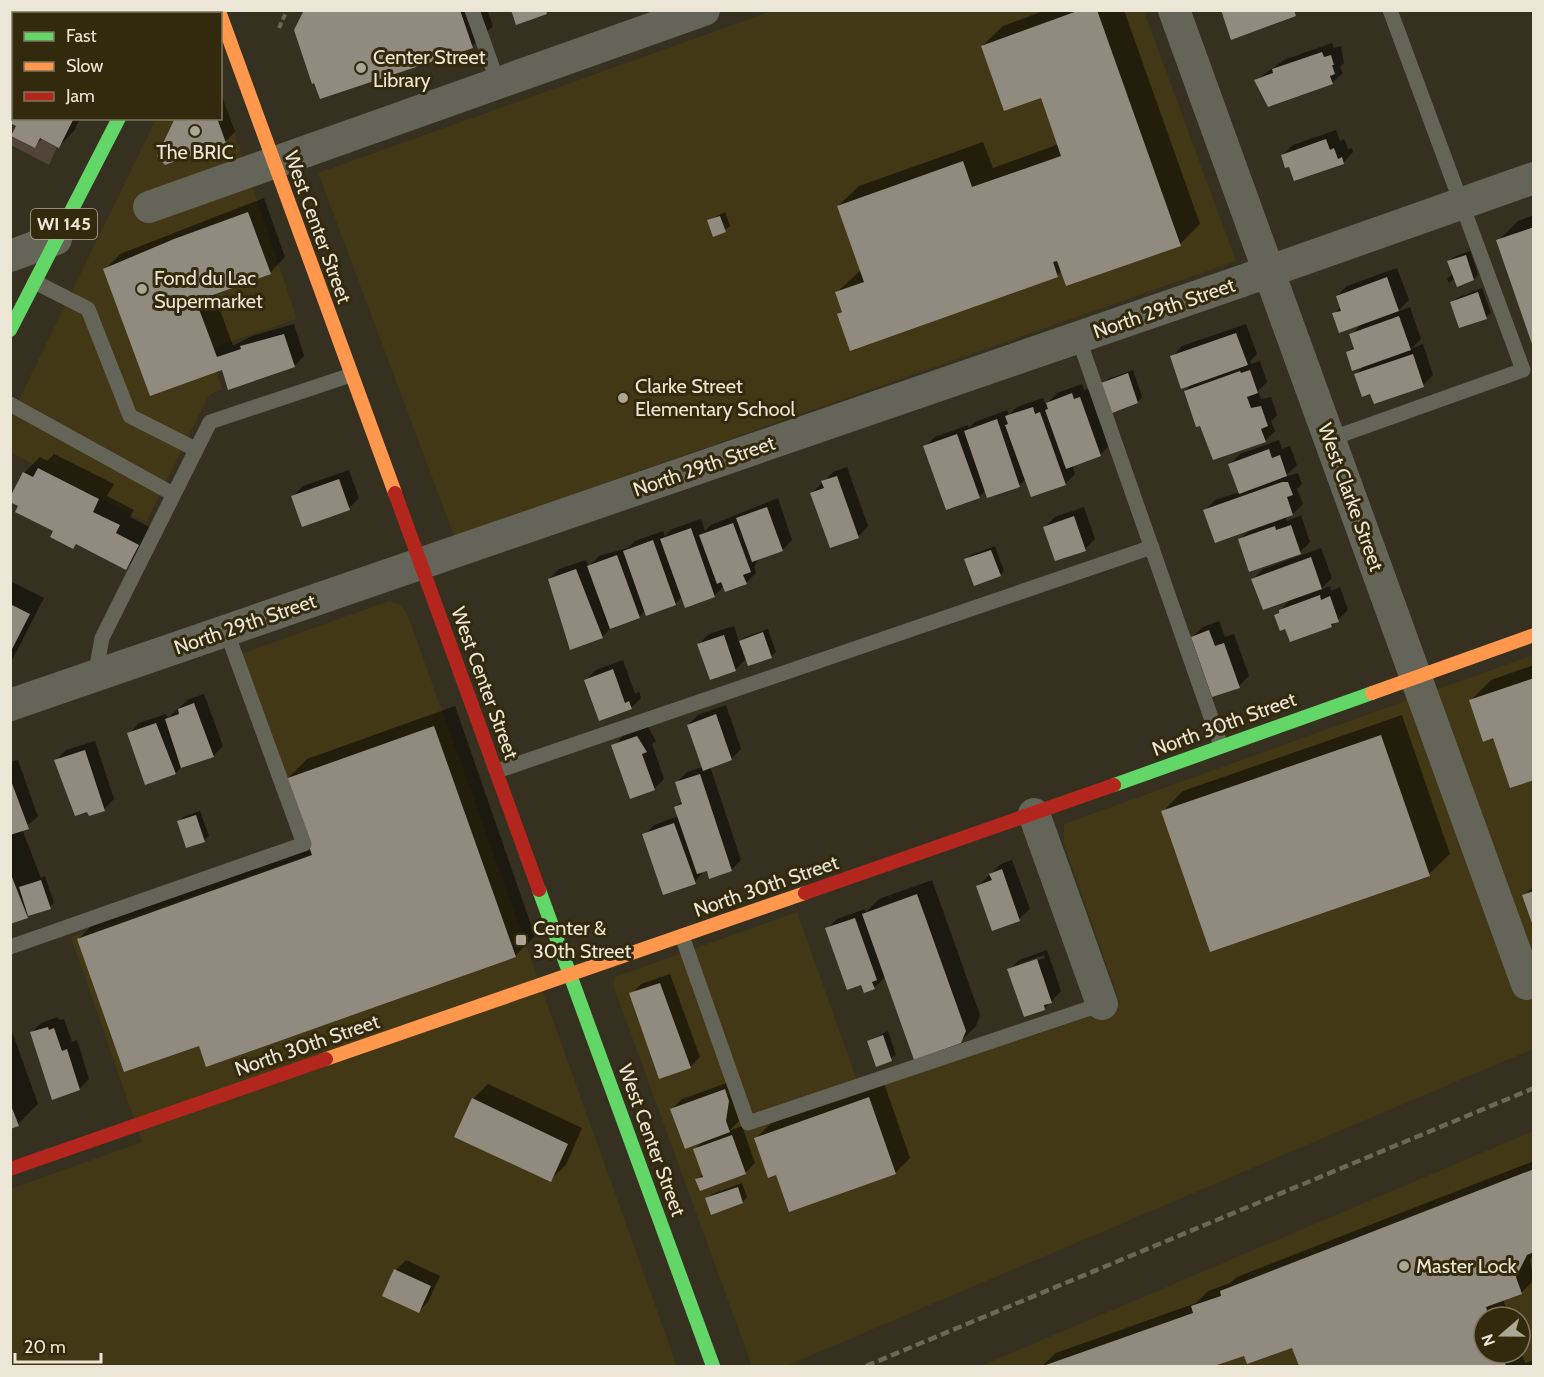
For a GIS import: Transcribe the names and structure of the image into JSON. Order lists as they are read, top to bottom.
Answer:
{
  "streets": {
    "street": [
      "WI 145",
      "West Center Street",
      "North 29th Street",
      "West Clarke Street",
      "North 30th Street"
    ]
  },
  "crossings": [
    ["West Center Street", "North 29th Street"],
    ["West Center Street", "North 30th Street"],
    ["North 29th Street", "West Clarke Street"],
    ["West Clarke Street", "North 30th Street"]
  ],
  "places": {
    "other": [
      "Center Street Library",
      "The BRIC",
      "Fond du Lac Supermarket",
      "Clarke Street Elementary School",
      "Master Lock"
    ],
    "transit": ["Center & 30th Street"]
  },
  "legend": ["Fast", "Slow", "Jam"],
  "scale_bar": "20 m",
  "north": "left"
}
